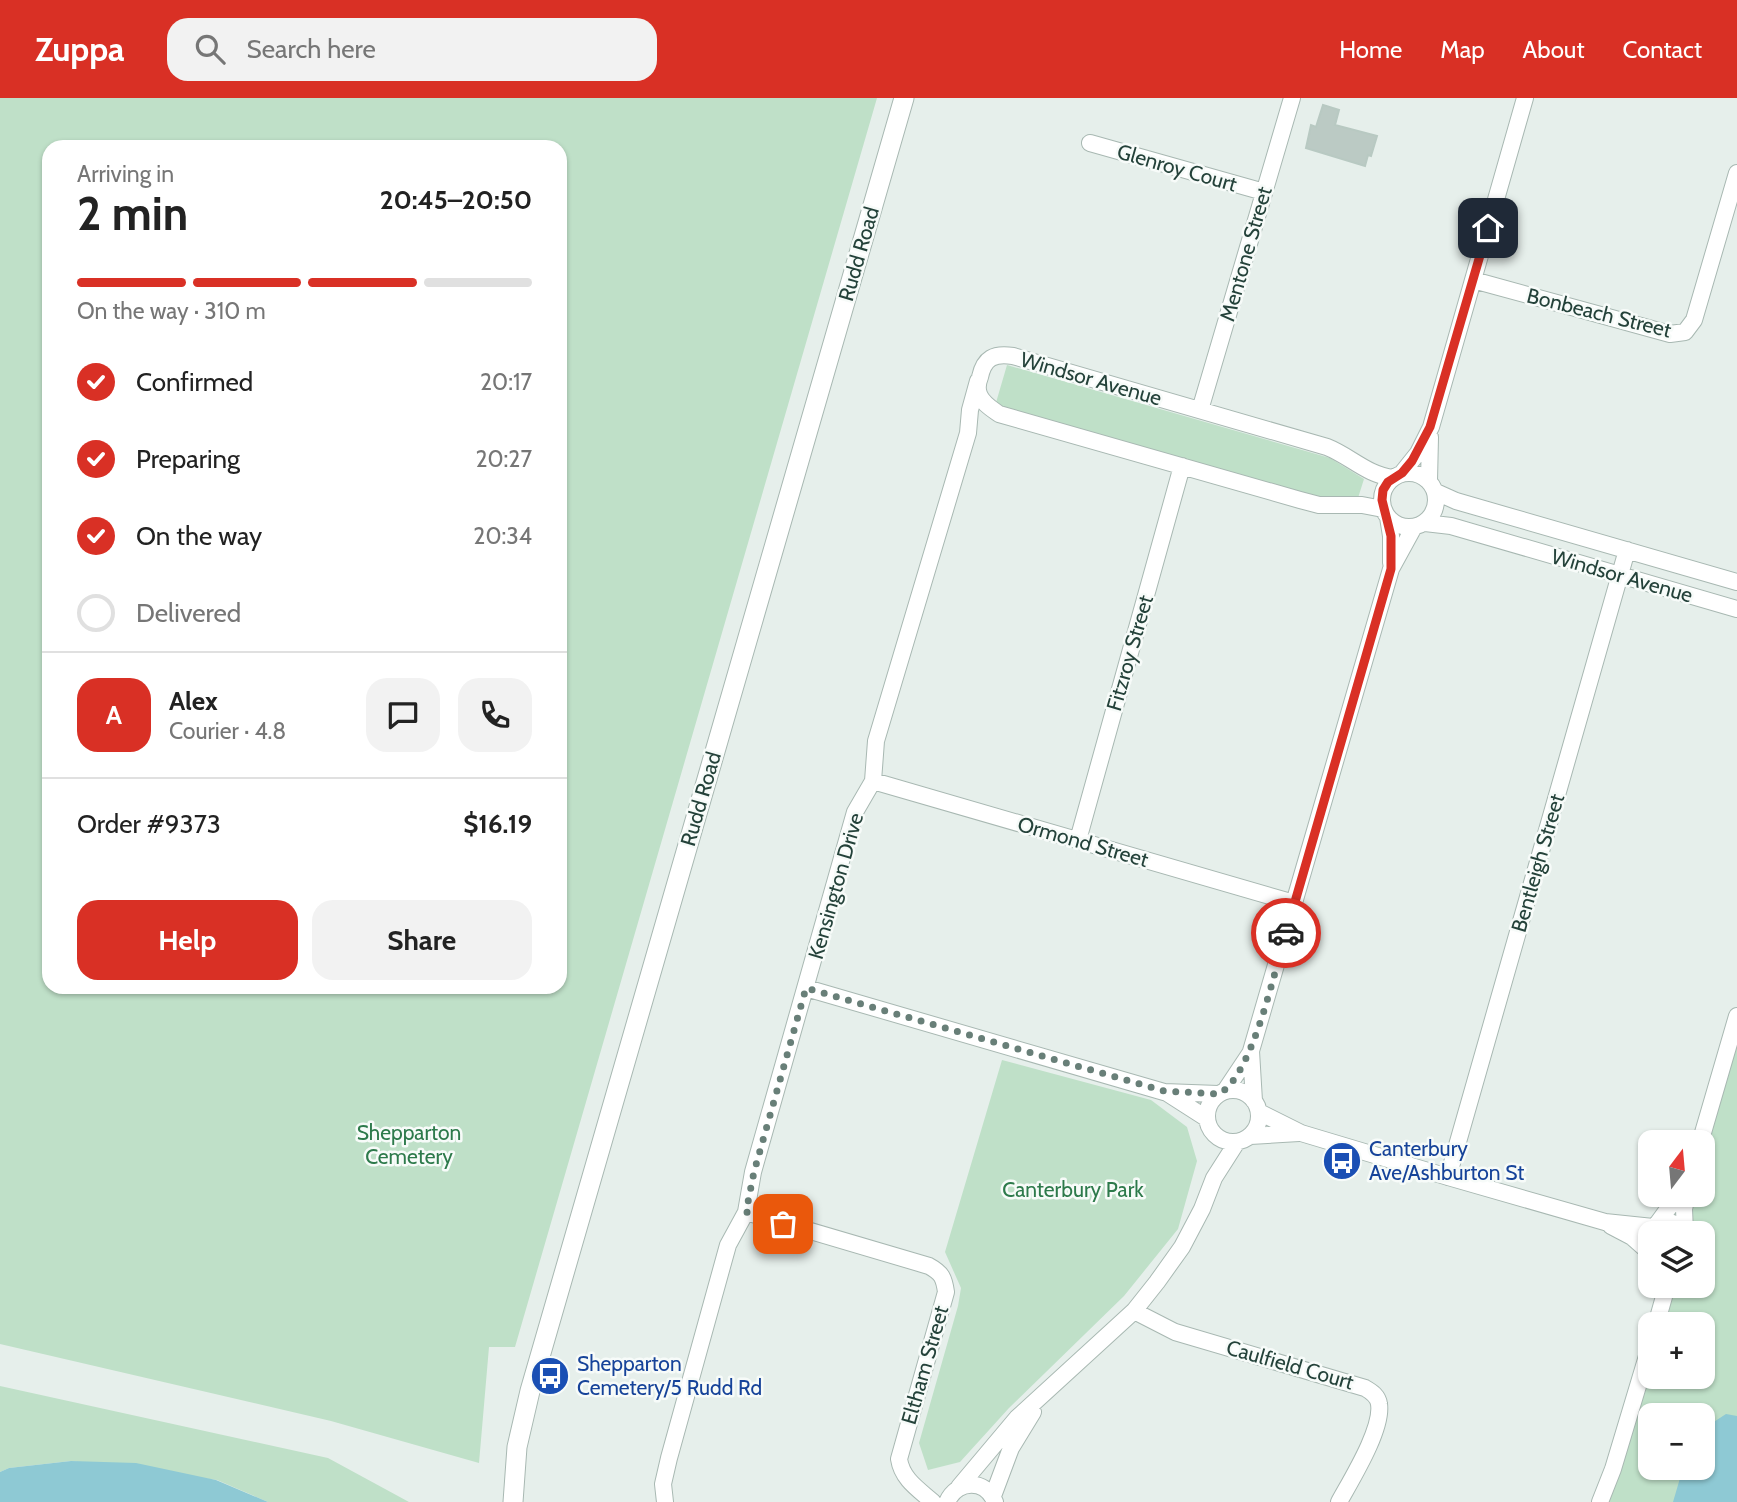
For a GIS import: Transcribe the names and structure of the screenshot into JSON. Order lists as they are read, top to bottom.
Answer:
{
  "streets": {
    "street": [
      "Glenroy Court",
      "Rudd Road",
      "Mentone Street",
      "Bonbeach Street",
      "Windsor Avenue",
      "Fitzroy Street",
      "Ormond Street",
      "Bentleigh Street",
      "Kensington Drive",
      "Eltham Street",
      "Caulfield Court"
    ]
  },
  "crossings": [
    ["Glenroy Court", "Mentone Street"],
    ["Mentone Street", "Windsor Avenue"],
    ["Windsor Avenue", "Bentleigh Street"],
    ["Windsor Avenue", "Kensington Drive"],
    ["Fitzroy Street", "Ormond Street"],
    ["Ormond Street", "Kensington Drive"],
    ["Kensington Drive", "Eltham Street"]
  ],
  "parks": ["Shepparton Cemetery", "Canterbury Park"],
  "places": {
    "bus stop": ["Canterbury Ave/Ashburton St", "Shepparton Cemetery/5 Rudd Rd"]
  },
  "north": "top",
  "page": {
    "header": "Zuppa",
    "search": "Search here",
    "nav": [
      "Home",
      "Map",
      "About",
      "Contact"
    ],
    "heading": ["2 min", "Arriving in", "20:45–20:50"],
    "panel": [
      "Alex",
      "Courier · 4.8",
      "Order #9373",
      "$16.19"
    ],
    "bar": "On the way · 310 m",
    "list": [
      ["Confirmed", "20:17"],
      ["Preparing", "20:27"],
      ["On the way", "20:34"],
      "Delivered"
    ],
    "round": "A",
    "buttons": ["Help", "Share"],
    "map_buttons": ["+", "−"]
  }
}
